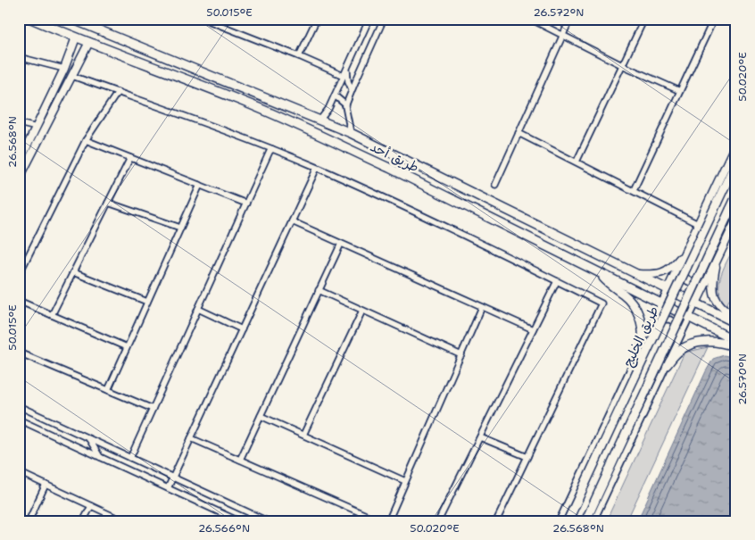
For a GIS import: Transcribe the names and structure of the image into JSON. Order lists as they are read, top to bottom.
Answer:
{
  "streets": {
    "main road": ["طريق أحد", "طريق الخليج"]
  },
  "coordinates": [
    "50.015°E",
    "26.572°N",
    "50.020°E",
    "26.568°N",
    "26.570°N",
    "26.566°N"
  ]
}
